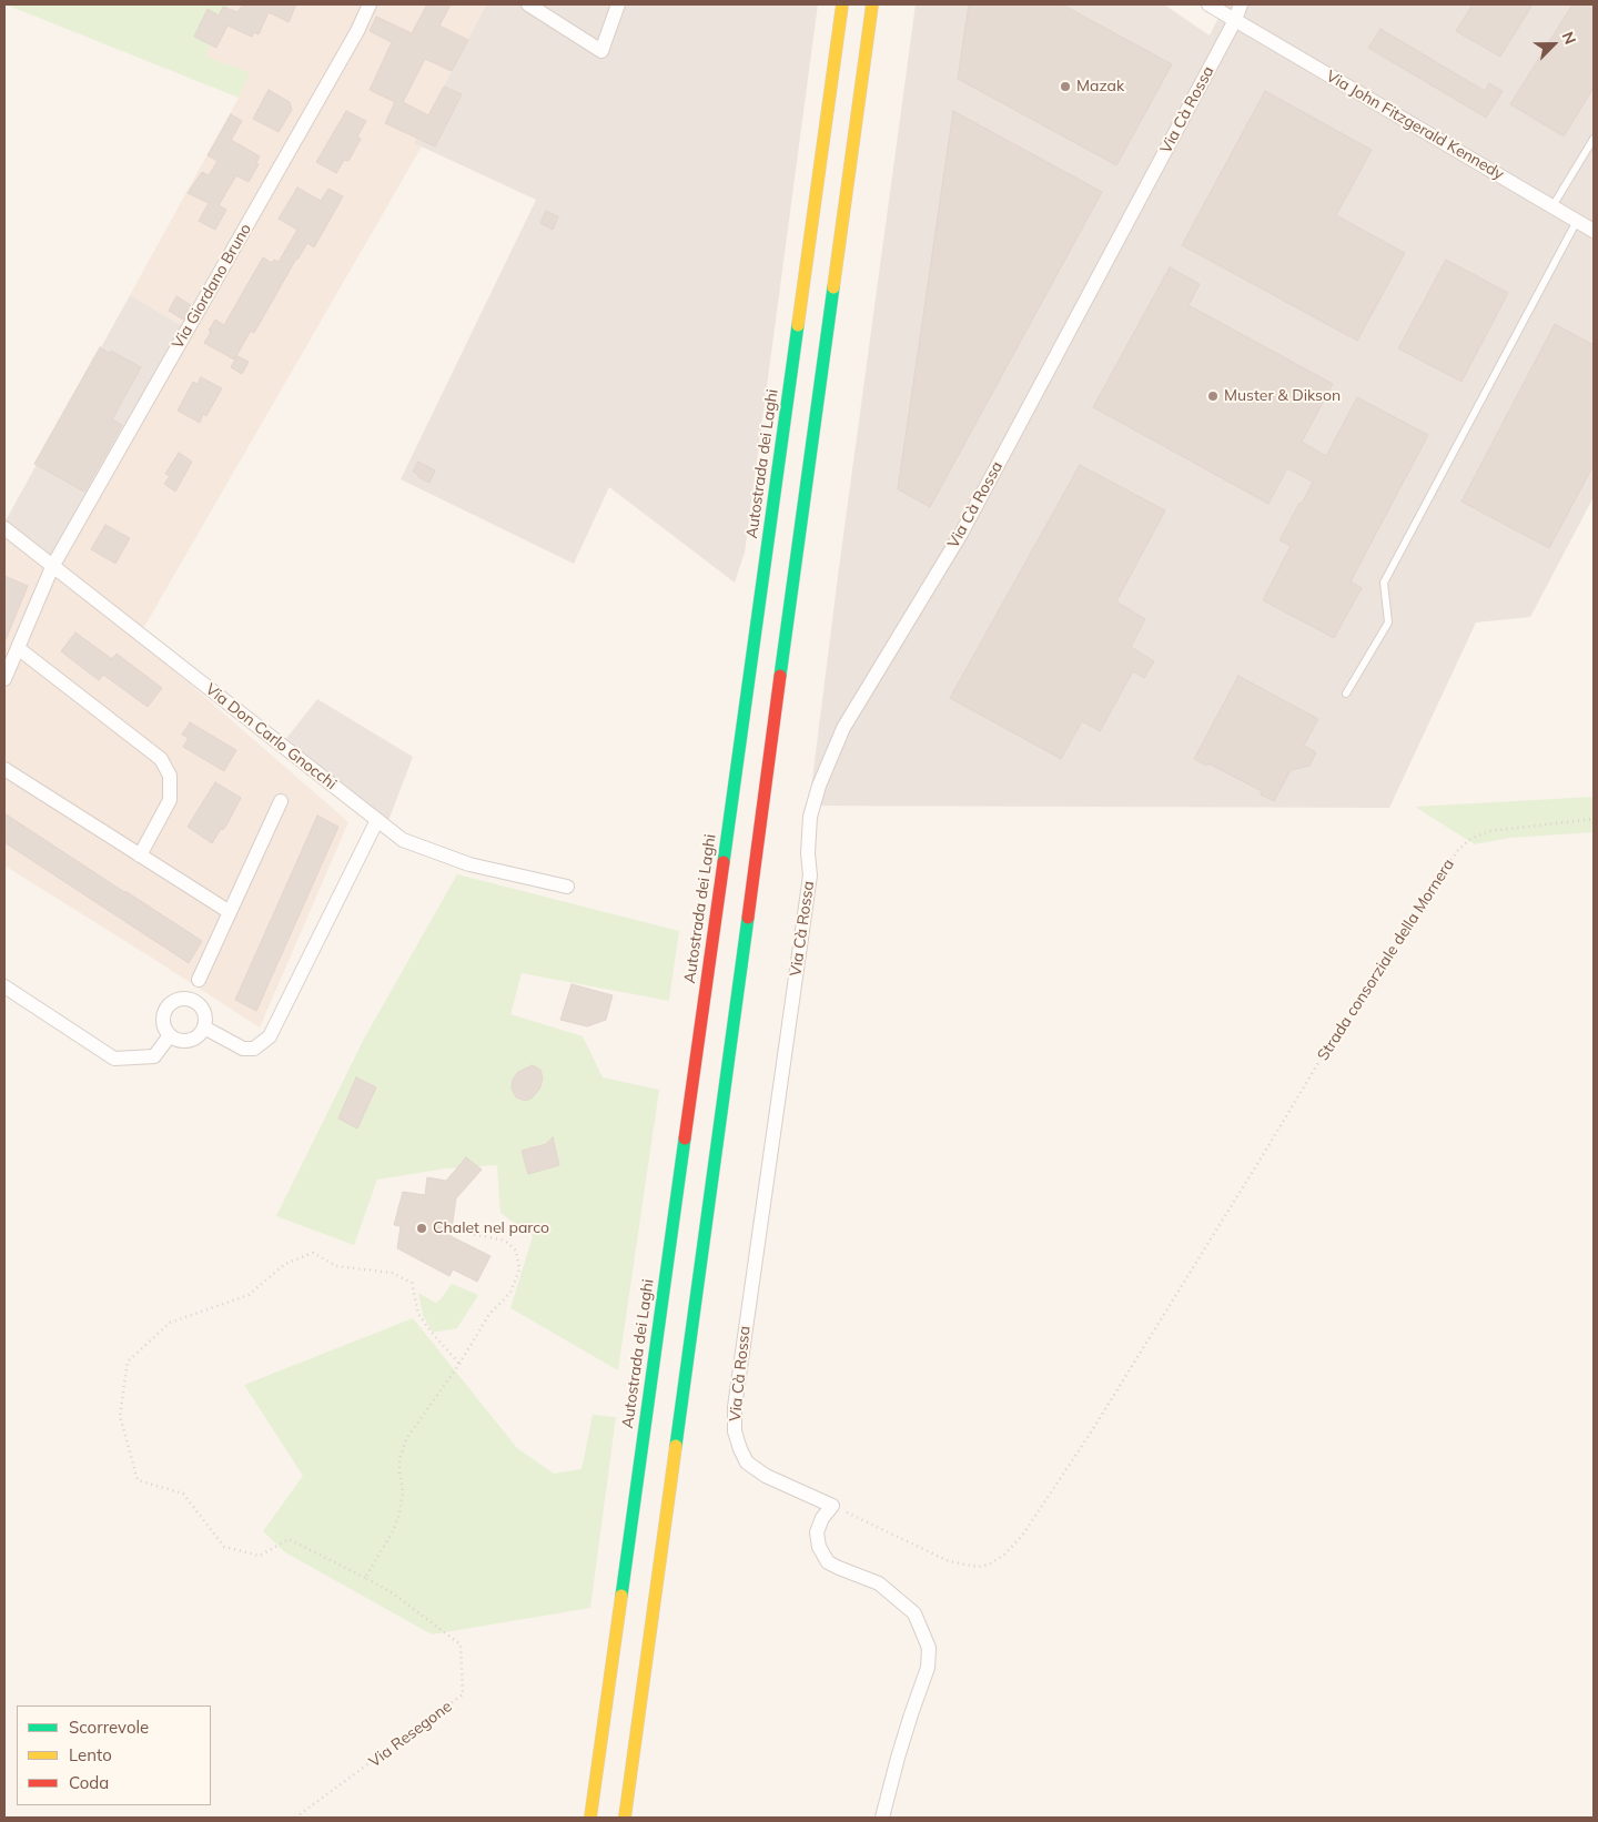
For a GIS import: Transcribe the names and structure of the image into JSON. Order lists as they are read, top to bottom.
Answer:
{
  "streets": {
    "highway": ["Autostrada dei Laghi"],
    "street": [
      "Via Cà Rossa",
      "Via John Fitzgerald Kennedy",
      "Via Giordano Bruno",
      "Via Don Carlo Gnocchi"
    ],
    "path": ["Strada consorziale della Mornera", "Via Resegone"]
  },
  "crossings": [
    ["Via Cà Rossa", "Via John Fitzgerald Kennedy"],
    ["Via Cà Rossa", "Strada consorziale della Mornera"],
    ["Via Giordano Bruno", "Via Don Carlo Gnocchi"]
  ],
  "places": ["Mazak", "Muster & Dikson", "Chalet nel parco"],
  "legend": ["Scorrevole", "Lento", "Coda"],
  "north": "top right"
}
